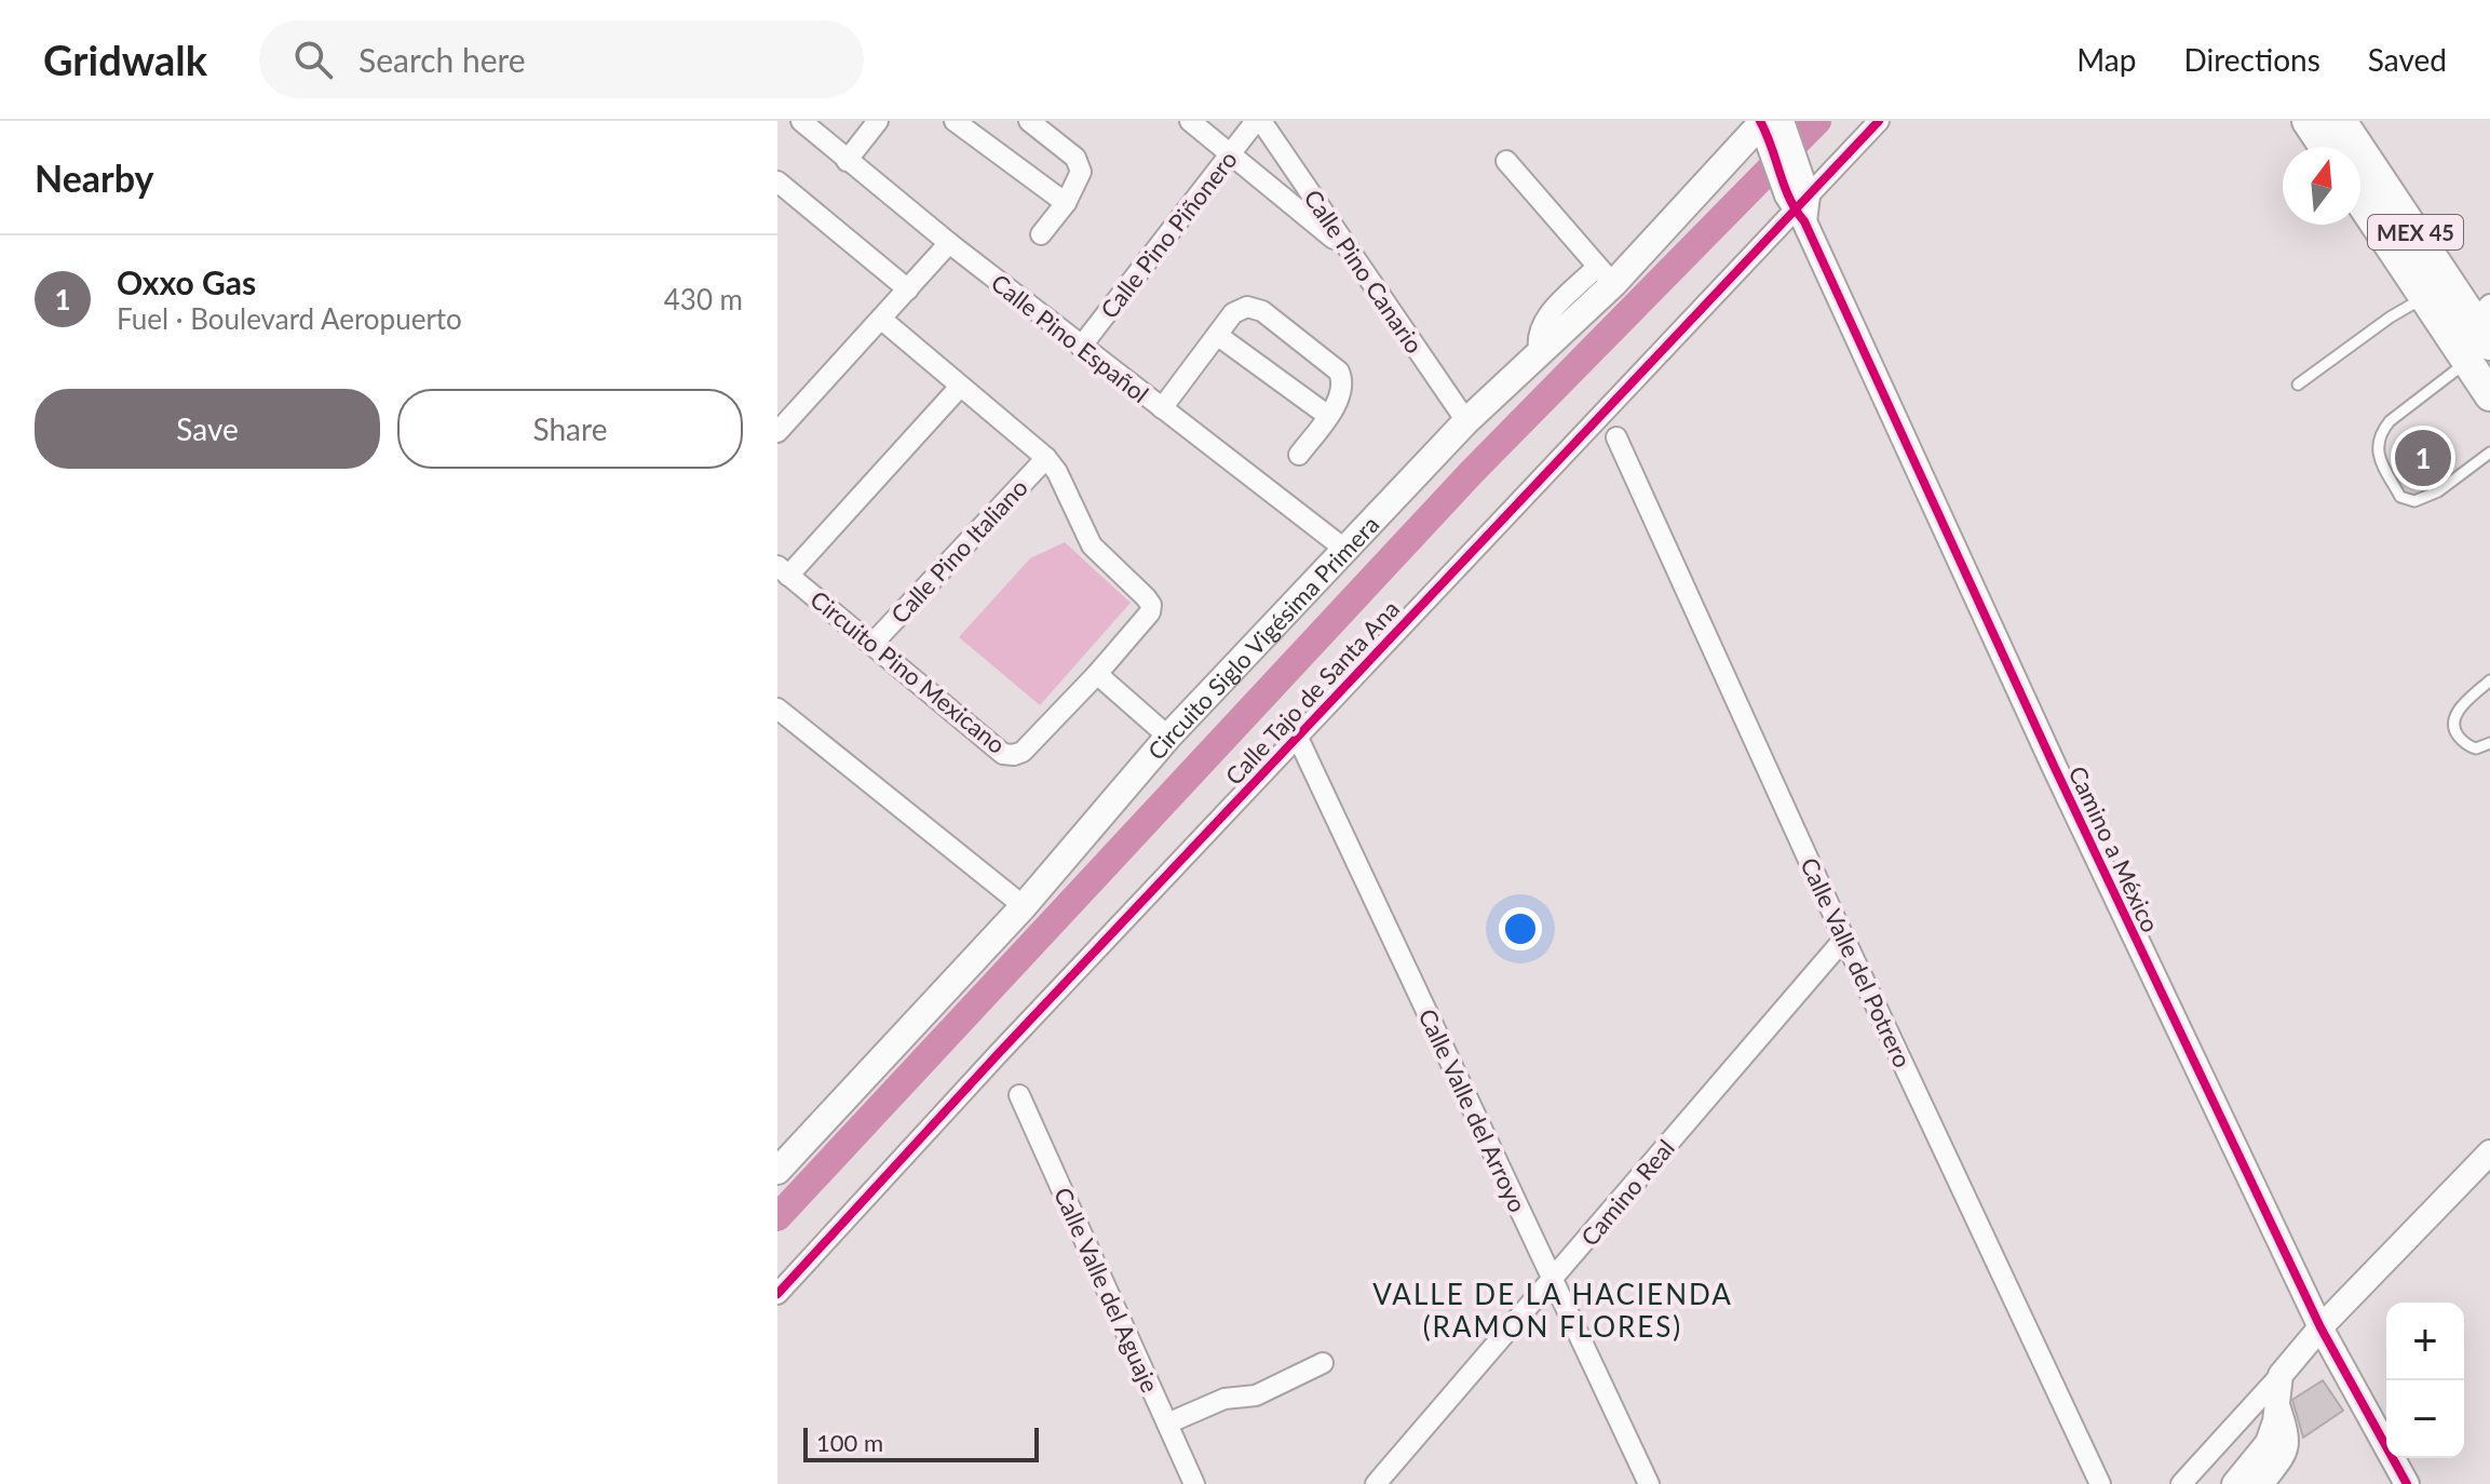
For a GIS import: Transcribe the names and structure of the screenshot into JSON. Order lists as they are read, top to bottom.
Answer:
{
  "streets": {
    "highway": ["MEX 45"],
    "main road": ["Circuito Siglo Vigésima Primera"],
    "street": [
      "Calle Pino Piñonero",
      "Calle Pino Canario",
      "Calle Pino Español",
      "Calle Pino Italiano",
      "Circuito Pino Mexicano",
      "Calle Tajo de Santa Ana",
      "Camino a México",
      "Calle Valle del Potrero",
      "Calle Valle del Arroyo",
      "Camino Real",
      "Calle Valle del Aguaje"
    ]
  },
  "crossings": [
    ["Calle Pino Piñonero", "Calle Pino Canario"],
    ["Calle Pino Piñonero", "Calle Pino Español"],
    ["Calle Pino Canario", "Circuito Siglo Vigésima Primera"],
    ["Calle Pino Español", "Circuito Siglo Vigésima Primera"],
    ["Calle Pino Italiano", "Circuito Pino Mexicano"],
    ["Circuito Siglo Vigésima Primera", "Camino a México"],
    ["Calle Tajo de Santa Ana", "Camino a México"],
    ["Calle Tajo de Santa Ana", "Calle Valle del Arroyo"],
    ["Calle Valle del Potrero", "Camino Real"],
    ["Calle Valle del Arroyo", "Camino Real"]
  ],
  "districts": ["VALLE DE LA HACIENDA (RAMON FLORES)"],
  "scale_bar": "100 m",
  "north": "top",
  "page": {
    "header": "Gridwalk",
    "search": "Search here",
    "nav": ["Map", "Directions", "Saved"],
    "heading": "Nearby",
    "list": [
      {
        "mark": "1",
        "name": "Oxxo Gas",
        "note": "Fuel · Boulevard Aeropuerto",
        "value": "430 m"
      }
    ],
    "buttons": ["Save", "Share"],
    "pins": "1",
    "map_buttons": ["+", "−"],
    "scale": "100 m"
  }
}
